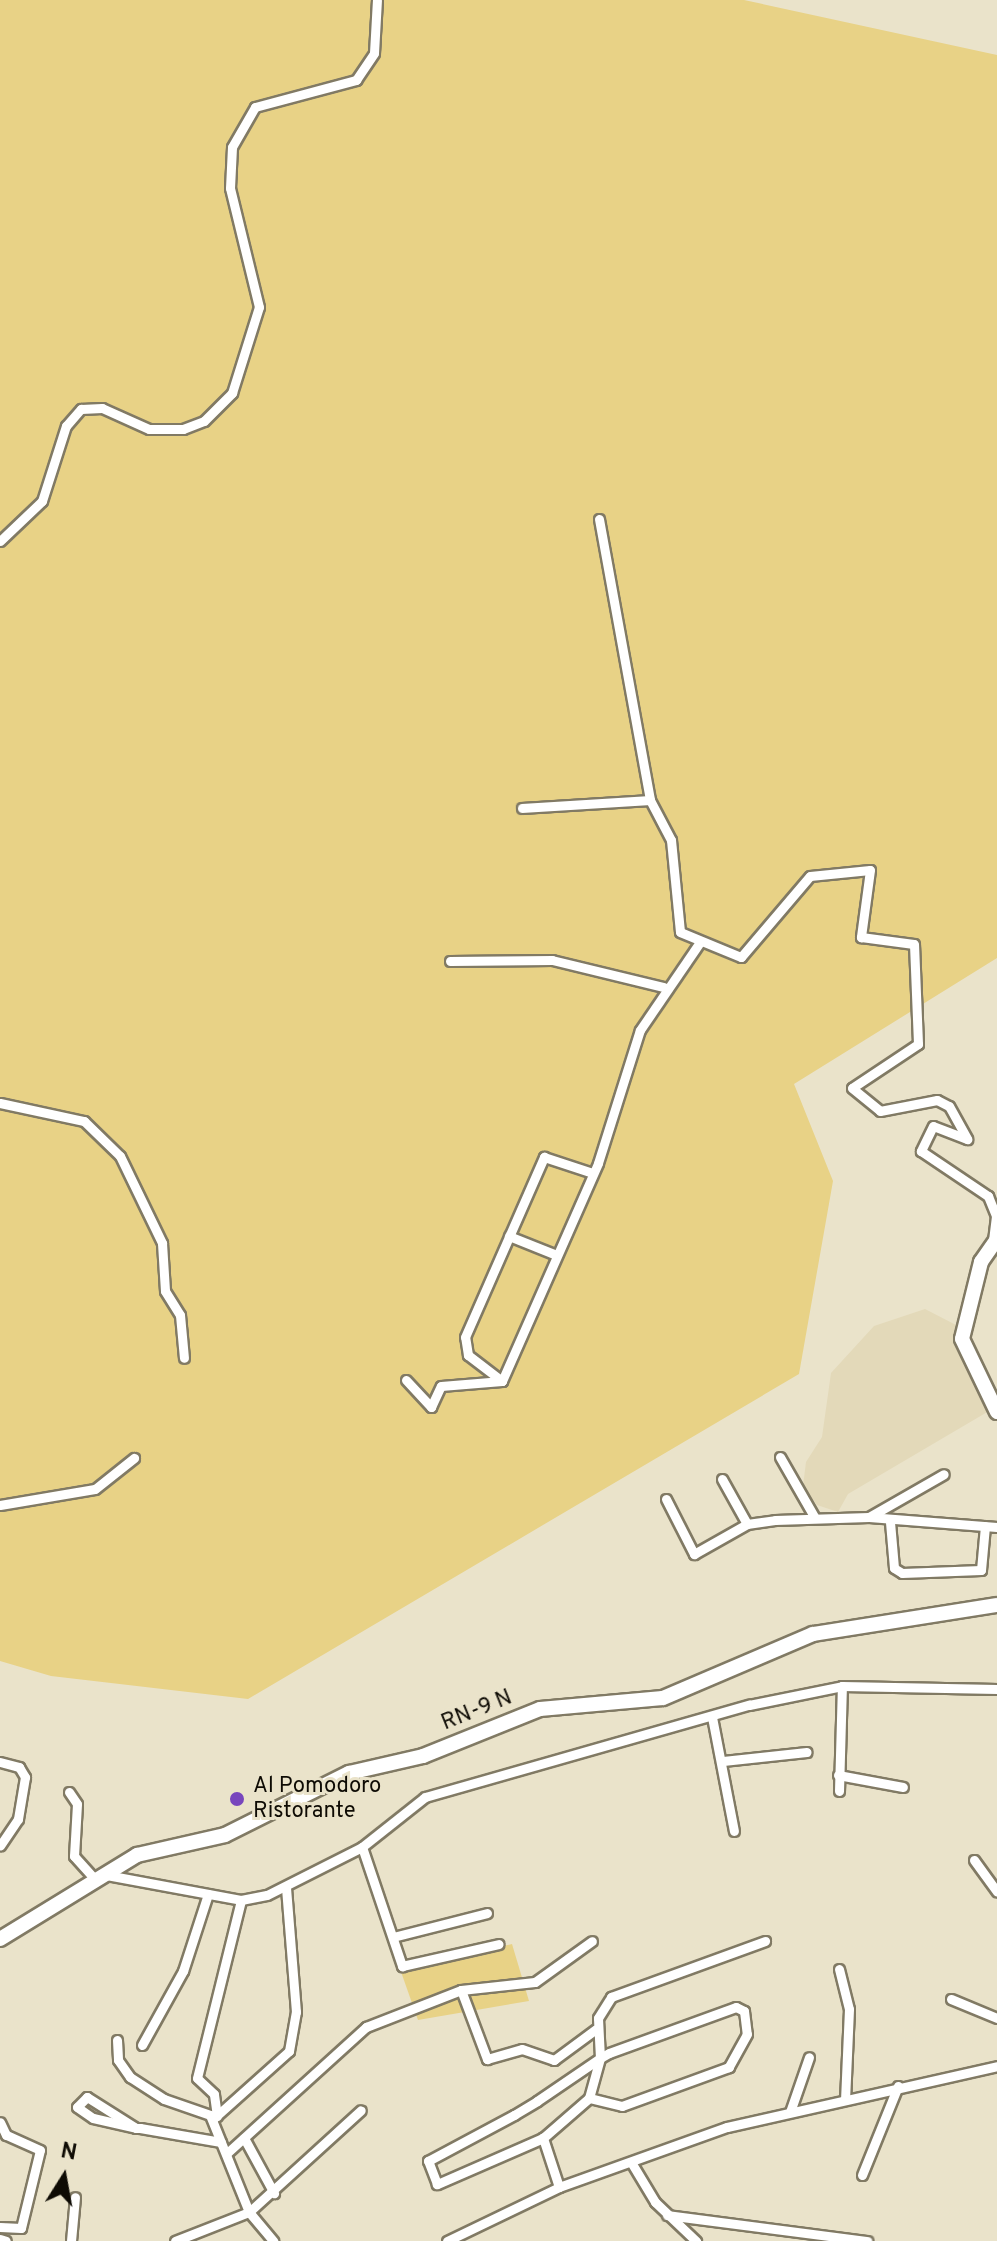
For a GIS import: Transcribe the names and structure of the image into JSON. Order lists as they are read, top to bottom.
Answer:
{
  "streets": {
    "main road": ["RN-9 N"]
  },
  "places": ["Al Pomodoro Ristorante"],
  "north": "top"
}
